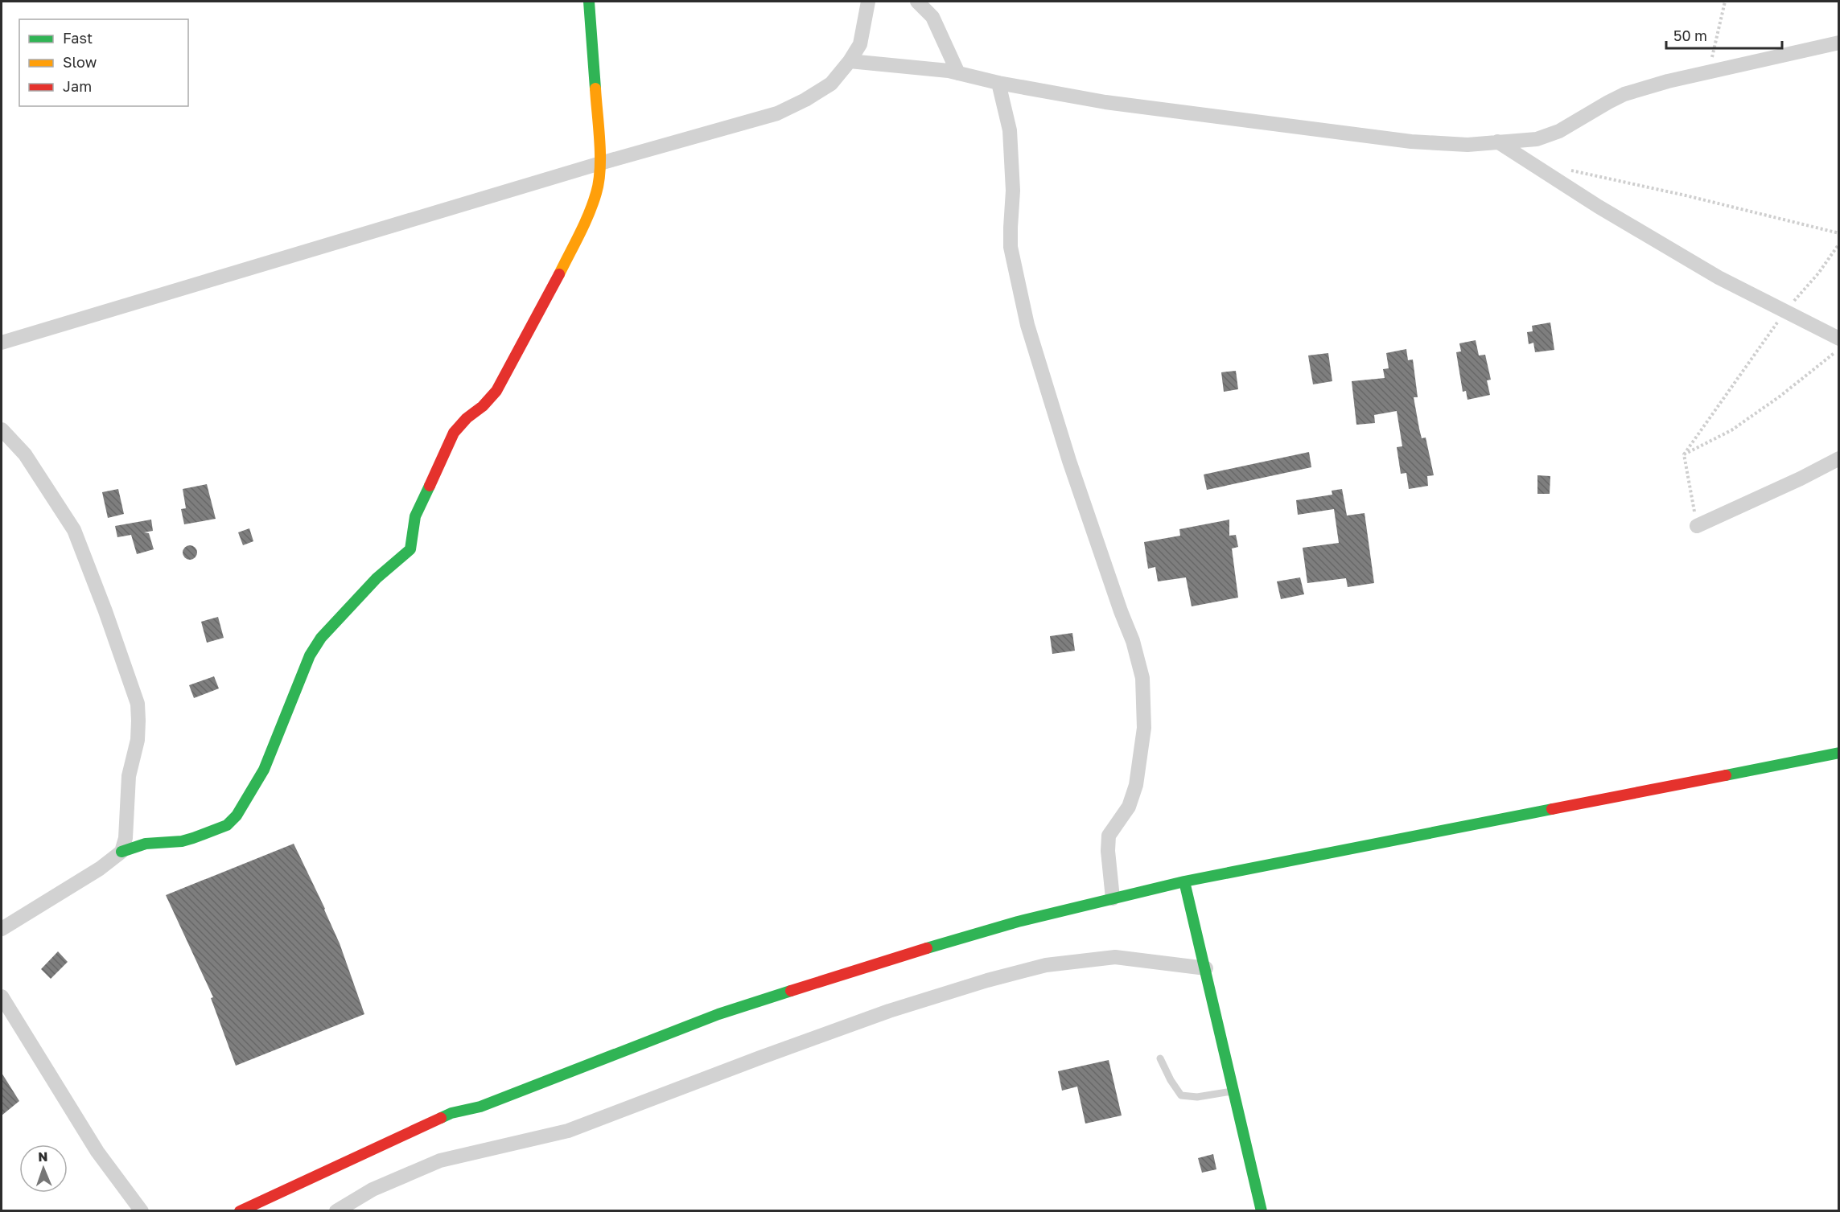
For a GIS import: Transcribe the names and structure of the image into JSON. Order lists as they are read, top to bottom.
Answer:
{
  "legend": ["Fast", "Slow", "Jam"],
  "scale_bar": "50 m",
  "north": "top"
}
